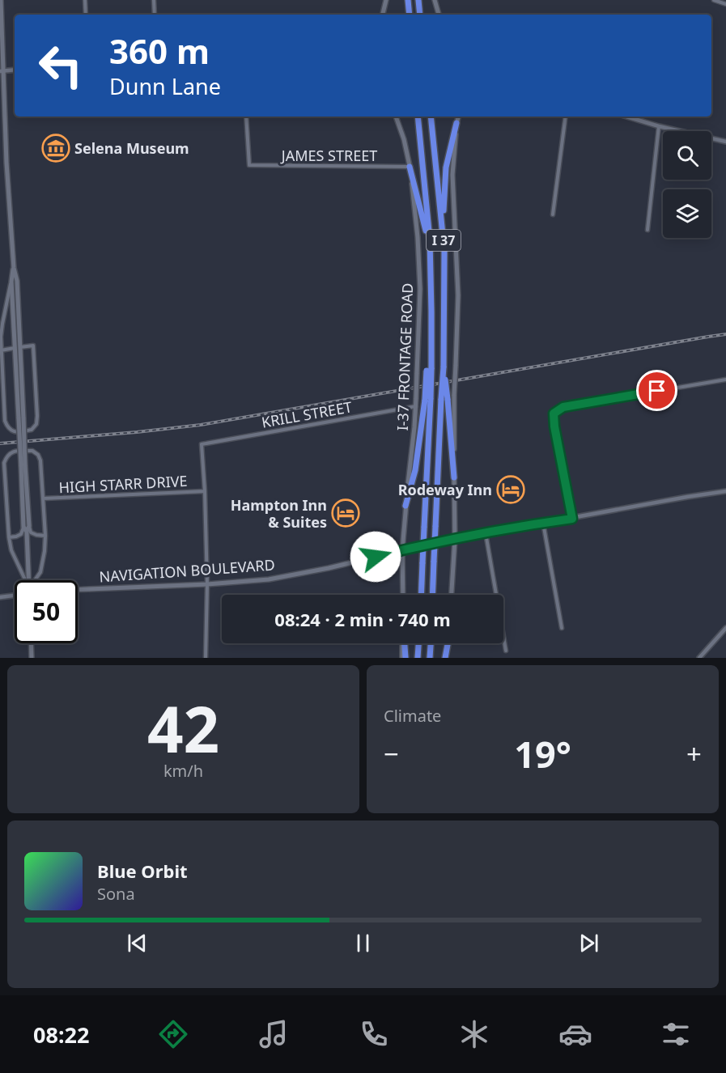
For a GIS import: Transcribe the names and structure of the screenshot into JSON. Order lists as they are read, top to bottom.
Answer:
{
  "streets": {
    "highway": ["I 37"],
    "main road": ["I-37 FRONTAGE ROAD", "NAVIGATION BOULEVARD"],
    "street": ["JAMES STREET", "KRILL STREET", "HIGH STARR DRIVE"]
  },
  "crossings": [
    ["JAMES STREET", "I-37 FRONTAGE ROAD"],
    ["I-37 FRONTAGE ROAD", "KRILL STREET"],
    ["I-37 FRONTAGE ROAD", "NAVIGATION BOULEVARD"],
    ["KRILL STREET", "HIGH STARR DRIVE"]
  ],
  "places": {
    "museum": ["Selena Museum"],
    "hotel": ["Rodeway Inn", "Hampton Inn & Suites"]
  },
  "page": {
    "turn": ["360 m", "Dunn Lane"],
    "limit": "50",
    "trip": "08:24 · 2 min · 740 m",
    "tile": [
      ["42", "km/h"],
      "Climate"
    ],
    "heat": ["−", "19°", "+"],
    "song": ["Blue Orbit", "Sona"],
    "tabs": "08:22"
  }
}
